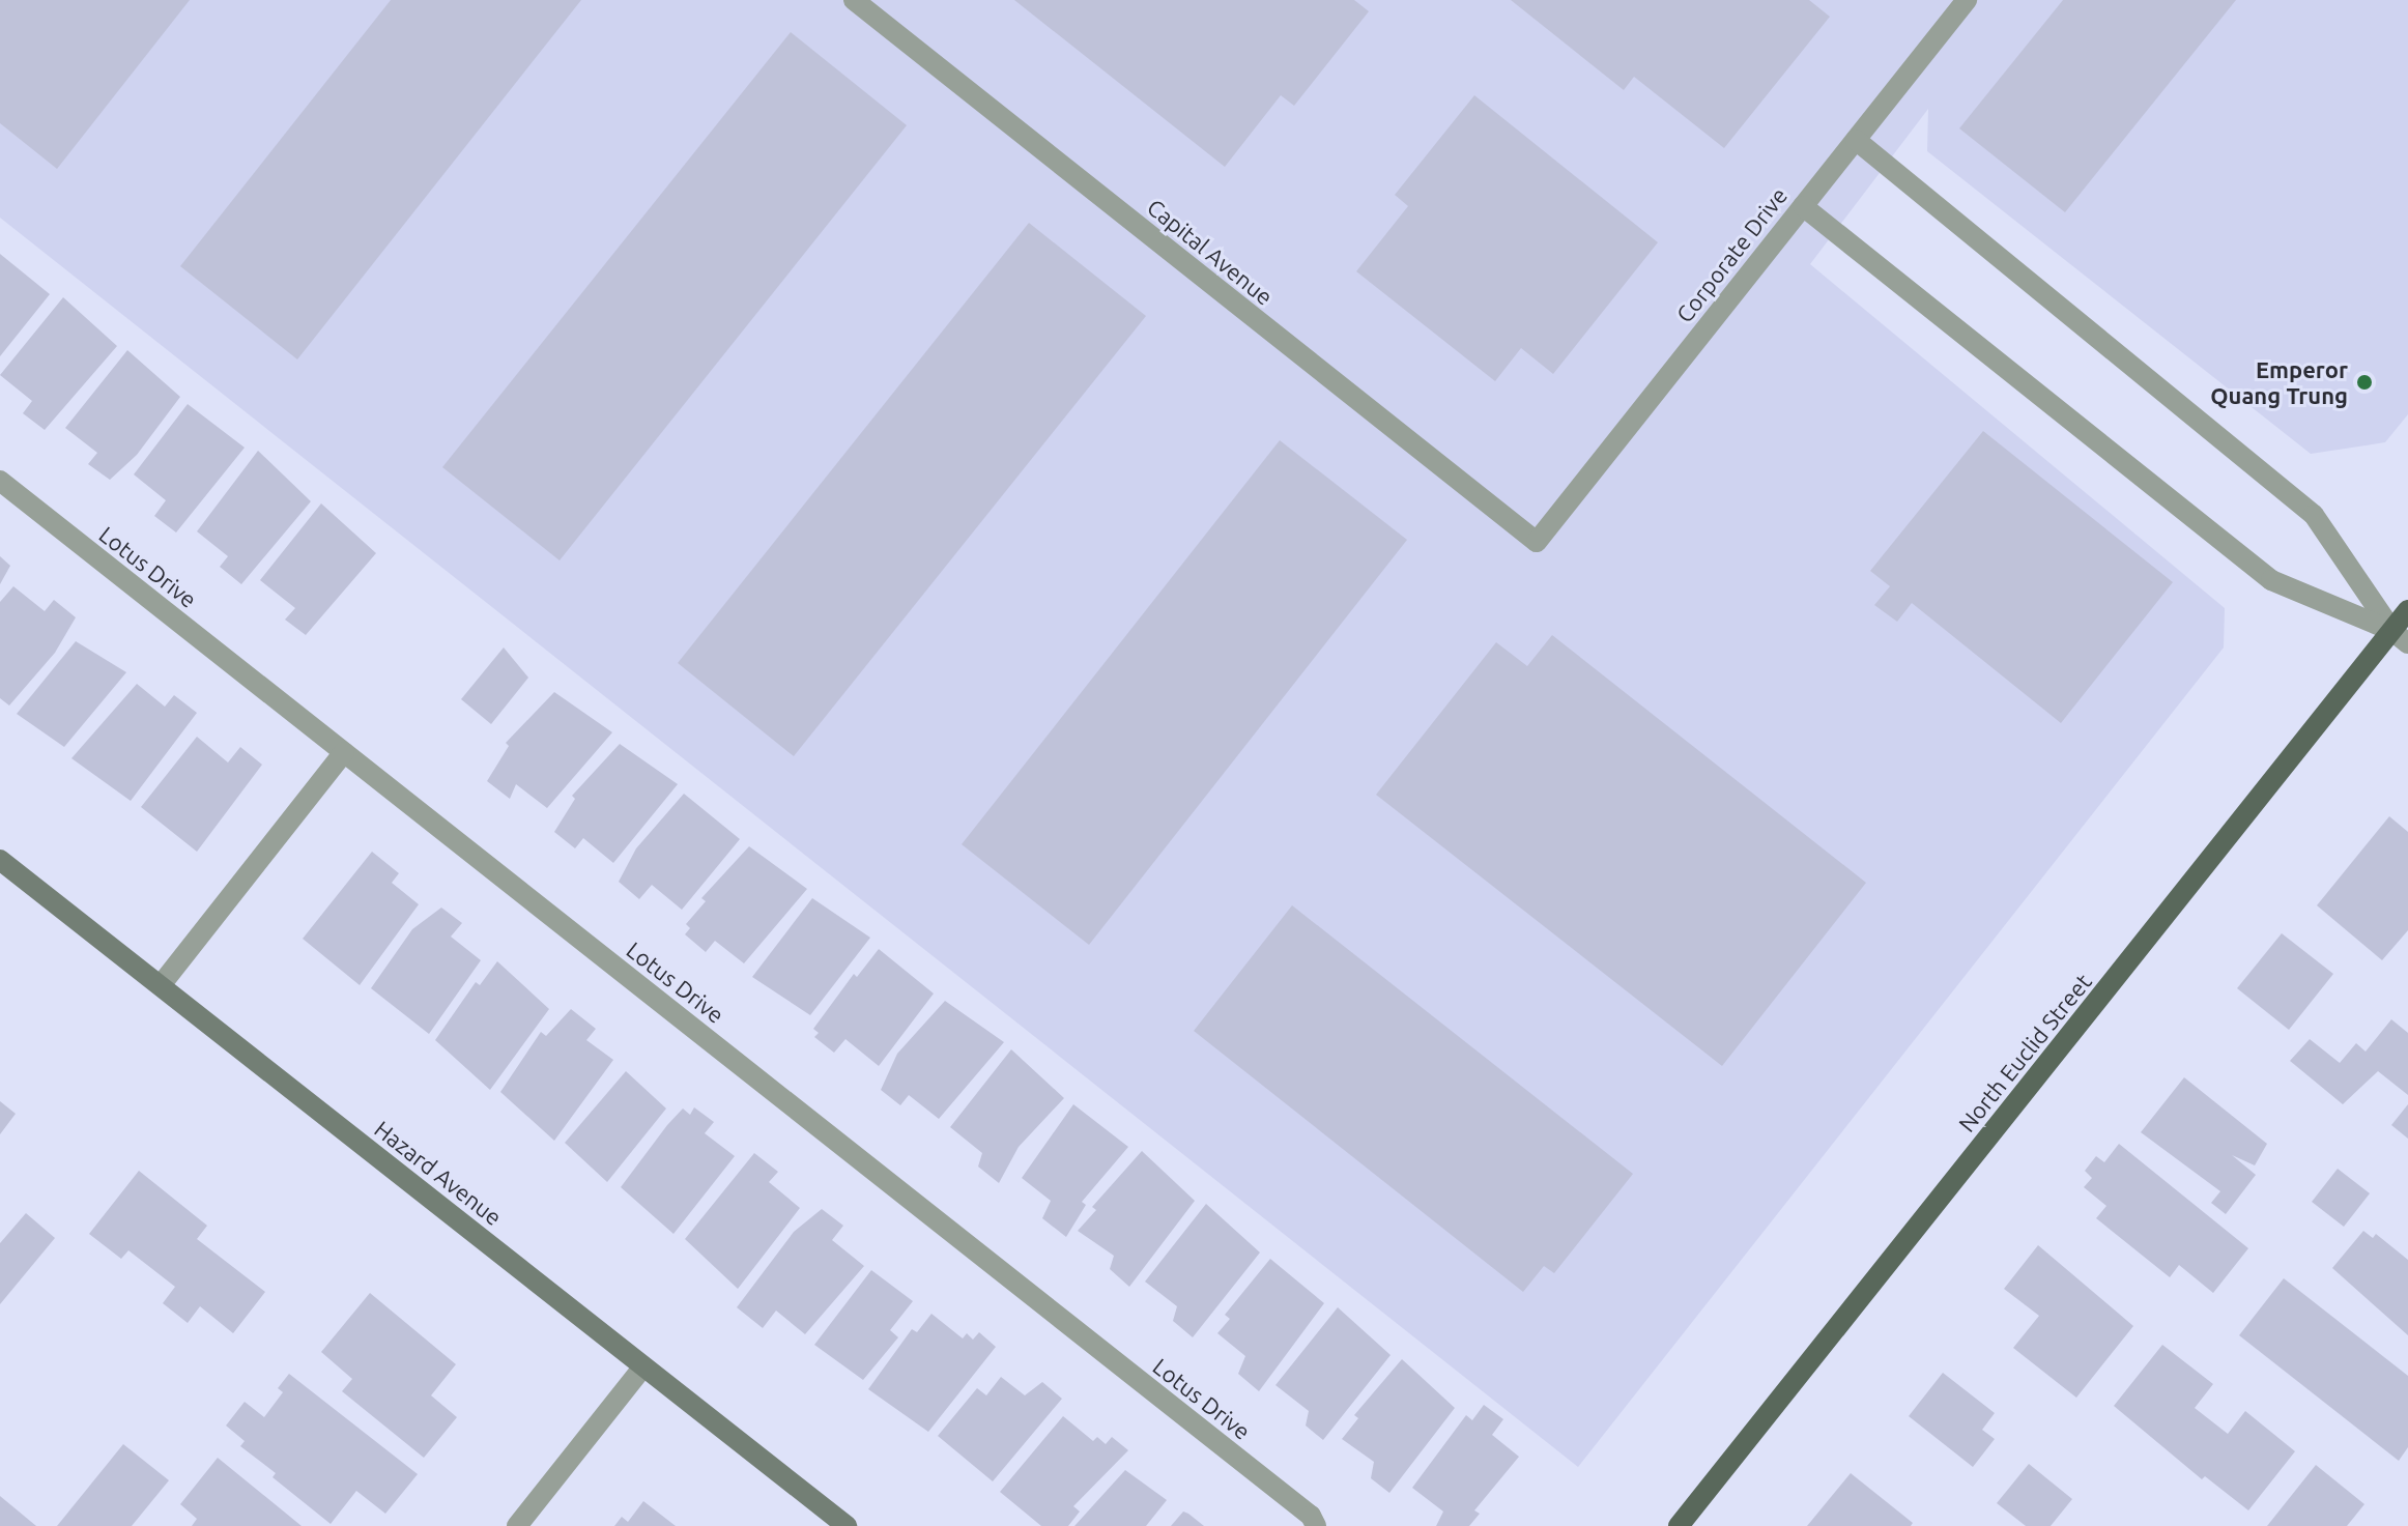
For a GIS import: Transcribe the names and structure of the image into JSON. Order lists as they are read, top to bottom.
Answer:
{
  "streets": {
    "main road": ["North Euclid Street"],
    "street": [
      "Capital Avenue",
      "Corporate Drive",
      "Lotus Drive",
      "Hazard Avenue"
    ]
  },
  "crossings": [
    ["Capital Avenue", "Corporate Drive"]
  ],
  "places": ["Emperor Quang Trung"]
}
